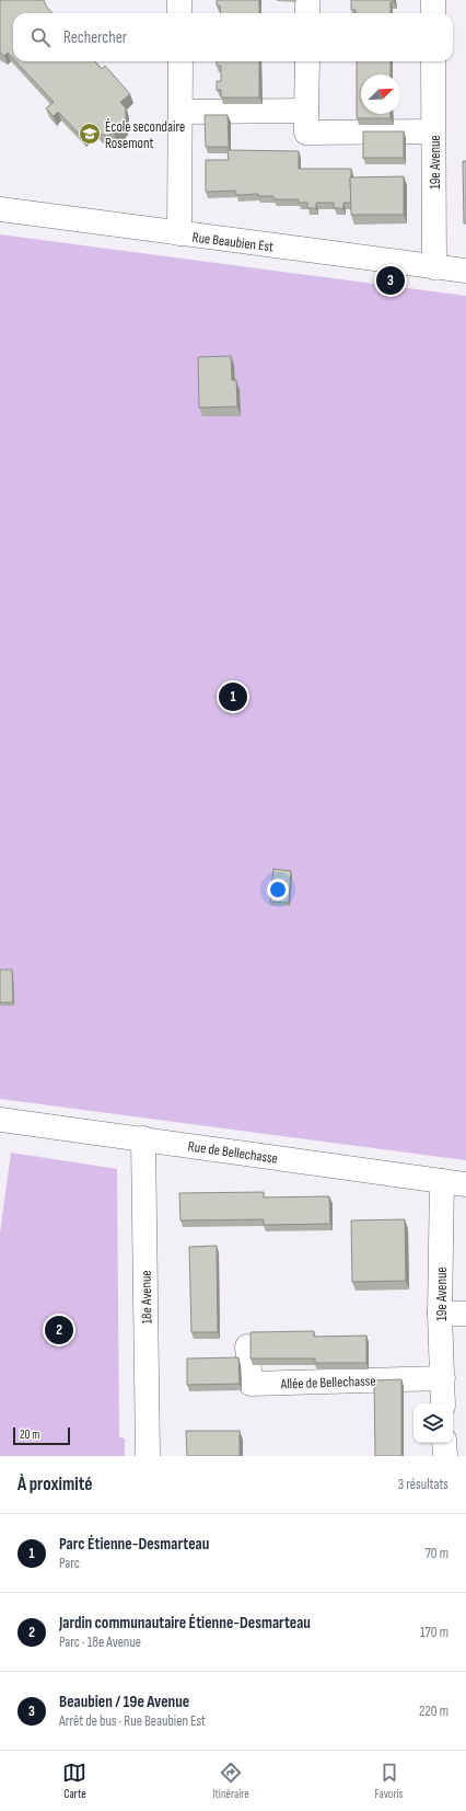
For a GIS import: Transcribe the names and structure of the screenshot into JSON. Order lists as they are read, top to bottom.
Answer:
{
  "streets": {
    "street": [
      "19e Avenue",
      "Rue Beaubien Est",
      "Rue de Bellechasse",
      "18e Avenue",
      "Allée de Bellechasse"
    ]
  },
  "crossings": [
    ["19e Avenue", "Rue Beaubien Est"],
    ["19e Avenue", "Rue de Bellechasse"],
    ["19e Avenue", "Allée de Bellechasse"],
    ["Rue de Bellechasse", "18e Avenue"]
  ],
  "places": {
    "school or university": ["École secondaire Rosemont"]
  },
  "scale_bar": "20 m",
  "north": "top right",
  "page": {
    "search": "Rechercher",
    "pins": ["3", "1", "2"],
    "scale": "20 m",
    "heading": ["À proximité", "3 résultats"],
    "list": [
      {
        "mark": "1",
        "name": "Parc Étienne-Desmarteau",
        "note": "Parc",
        "value": "70 m"
      },
      {
        "mark": "2",
        "name": "Jardin communautaire Étienne-Desmarteau",
        "note": "Parc · 18e Avenue",
        "value": "170 m"
      },
      {
        "mark": "3",
        "name": "Beaubien / 19e Avenue",
        "note": "Arrêt de bus · Rue Beaubien Est",
        "value": "220 m"
      }
    ],
    "nav": ["Carte", "Itinéraire", "Favoris"]
  }
}
